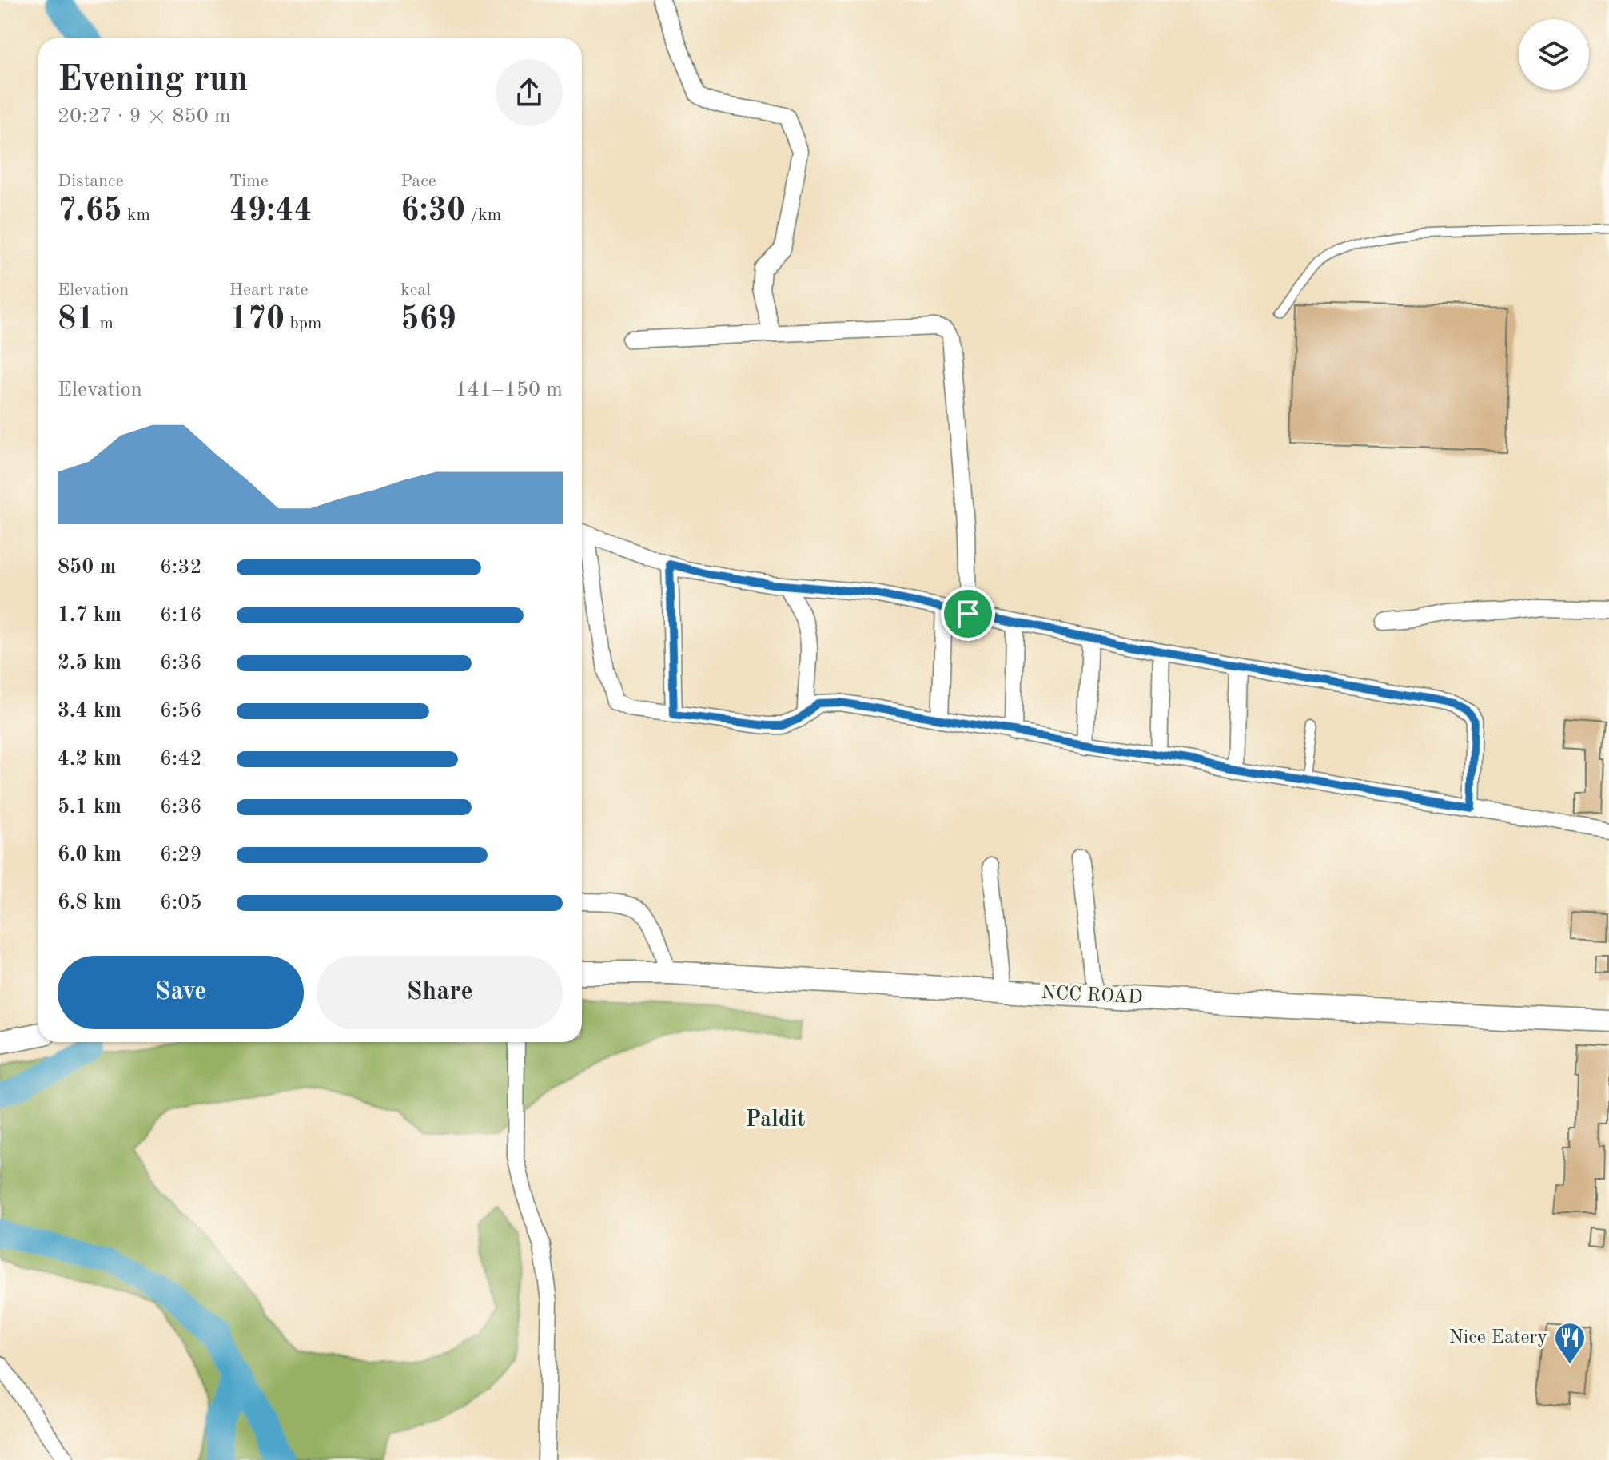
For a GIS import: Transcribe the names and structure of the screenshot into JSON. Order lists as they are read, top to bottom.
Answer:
{
  "streets": {
    "street": ["NCC ROAD"]
  },
  "districts": ["Paldit"],
  "places": {
    "restaurant": ["Nice Eatery"]
  },
  "page": {
    "heading": ["Evening run", "20:27 · 9 × 850 m"],
    "stats": [
      ["Distance", "7.65 km"],
      ["Time", "49:44"],
      ["Pace", "6:30 /km"],
      ["Elevation", "81 m"],
      ["Heart rate", "170 bpm"],
      ["kcal", "569"]
    ],
    "chart": ["Elevation", "141–150 m"],
    "list": [
      {
        "name": "850 m",
        "note": "6:32"
      },
      {
        "name": "1.7 km",
        "note": "6:16"
      },
      {
        "name": "2.5 km",
        "note": "6:36"
      },
      {
        "name": "3.4 km",
        "note": "6:56"
      },
      {
        "name": "4.2 km",
        "note": "6:42"
      },
      {
        "name": "5.1 km",
        "note": "6:36"
      },
      {
        "name": "6.0 km",
        "note": "6:29"
      },
      {
        "name": "6.8 km",
        "note": "6:05"
      }
    ],
    "buttons": ["Save", "Share"]
  }
}
